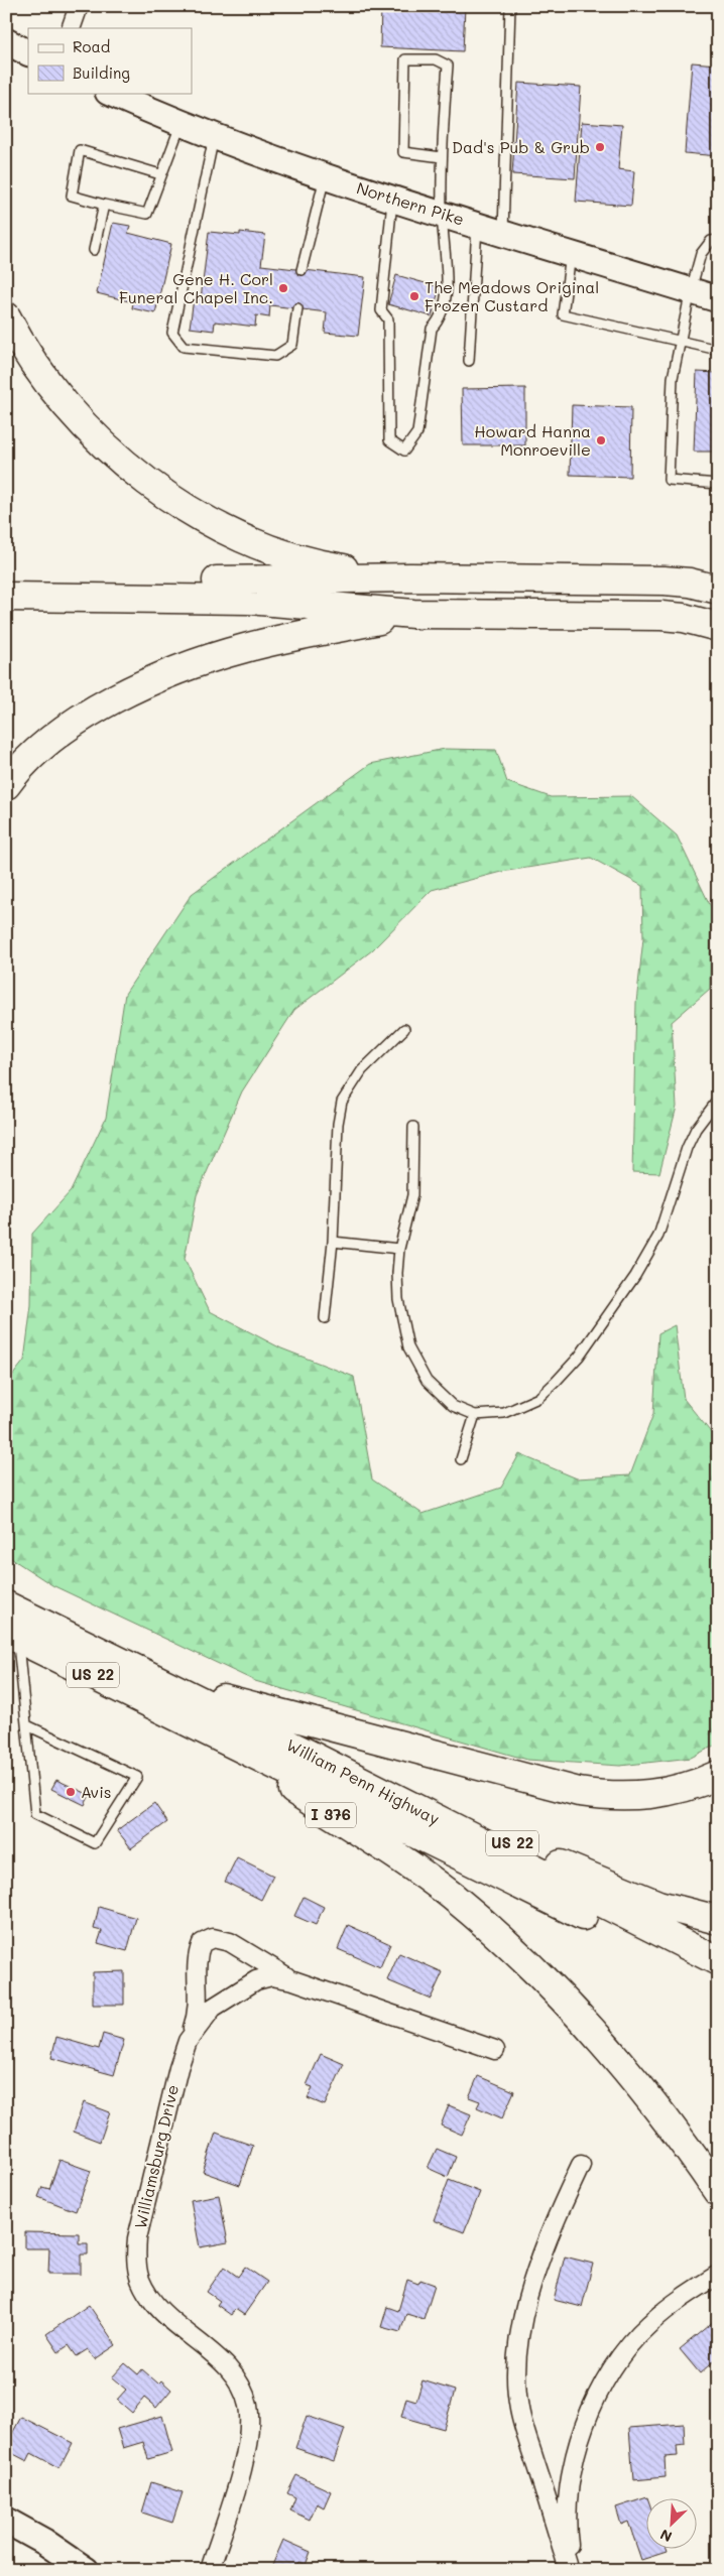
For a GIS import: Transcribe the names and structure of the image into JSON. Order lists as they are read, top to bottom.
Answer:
{
  "streets": {
    "highway": ["US 22", "William Penn Highway", "I 376"],
    "main road": ["Northern Pike"],
    "street": ["Williamsburg Drive"]
  },
  "crossings": [
    ["US 22", "William Penn Highway"],
    ["William Penn Highway", "I 376"]
  ],
  "places": [
    "Dad's Pub & Grub",
    "Gene H. Corl Funeral Chapel Inc.",
    "The Meadows Original Frozen Custard",
    "Howard Hanna Monroeville",
    "Avis"
  ],
  "legend": ["Road", "Building"],
  "north": "bottom left"
}
